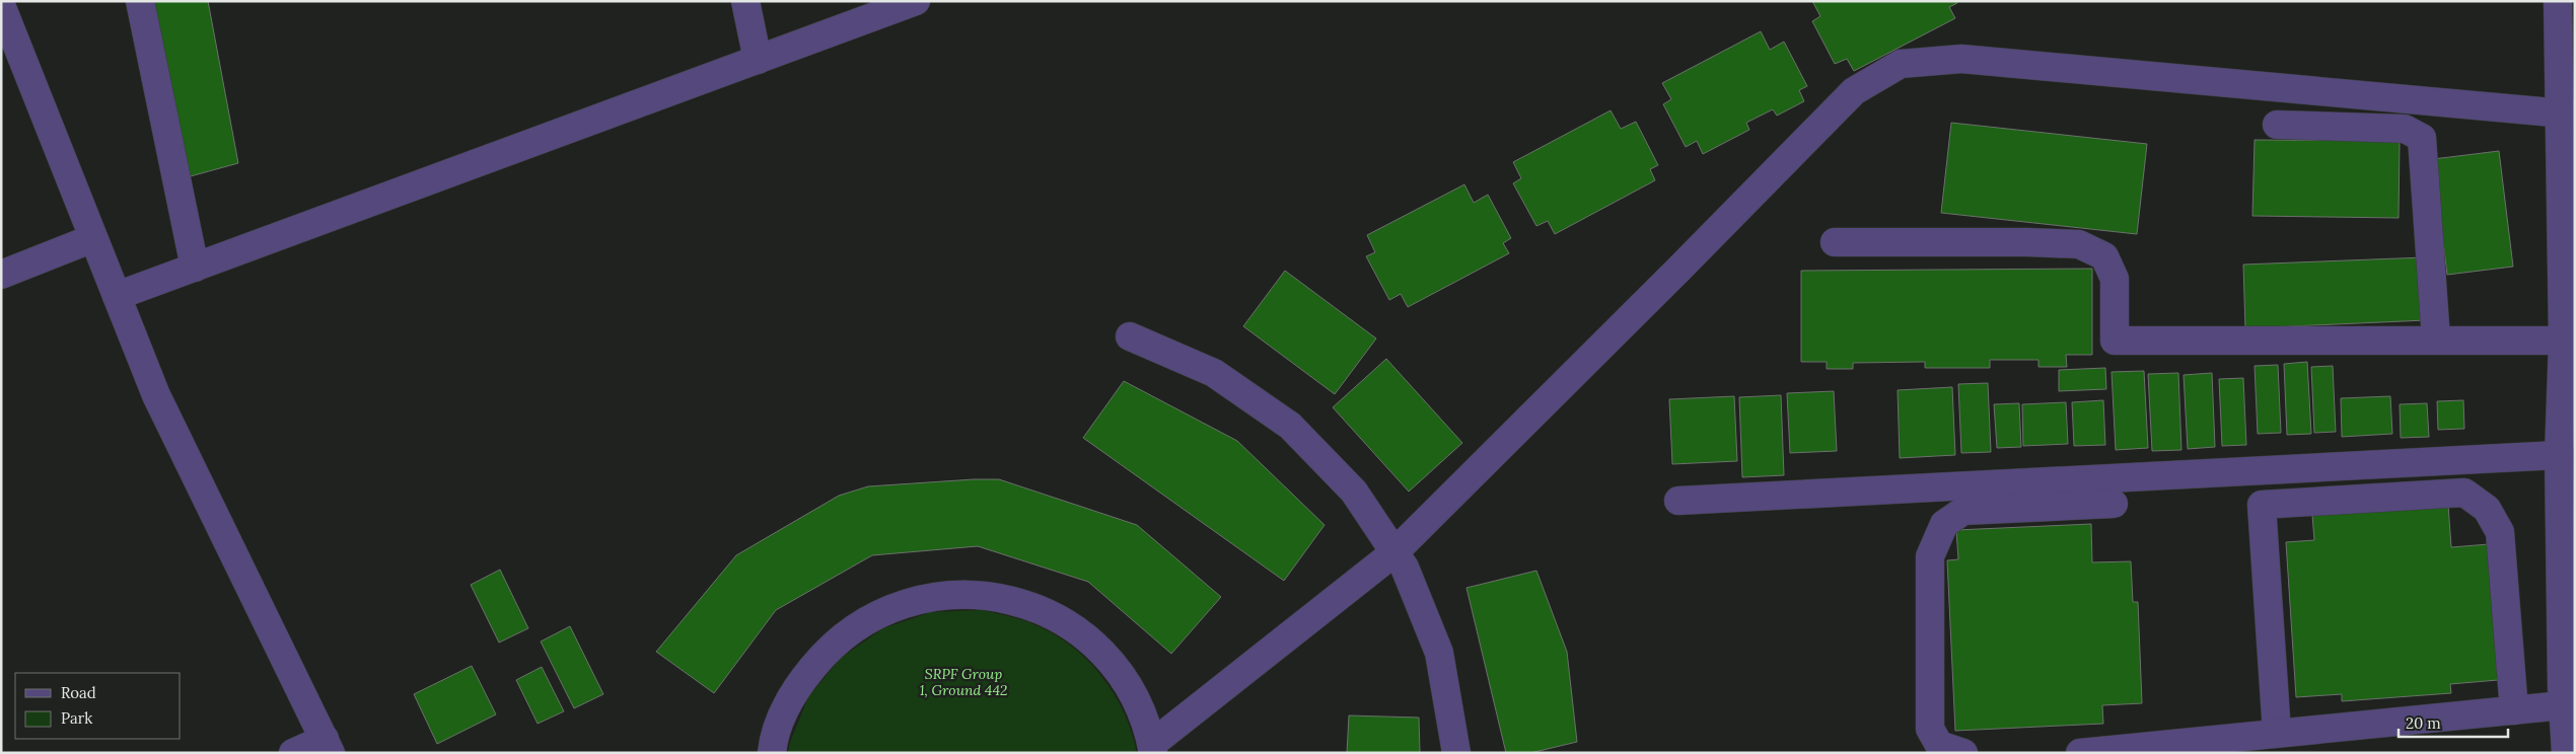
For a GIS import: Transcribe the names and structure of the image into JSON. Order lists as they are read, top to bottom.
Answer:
{
  "parks": ["SRPF Group 1, Ground 442"],
  "legend": ["Road", "Park"],
  "scale_bar": "20 m"
}
